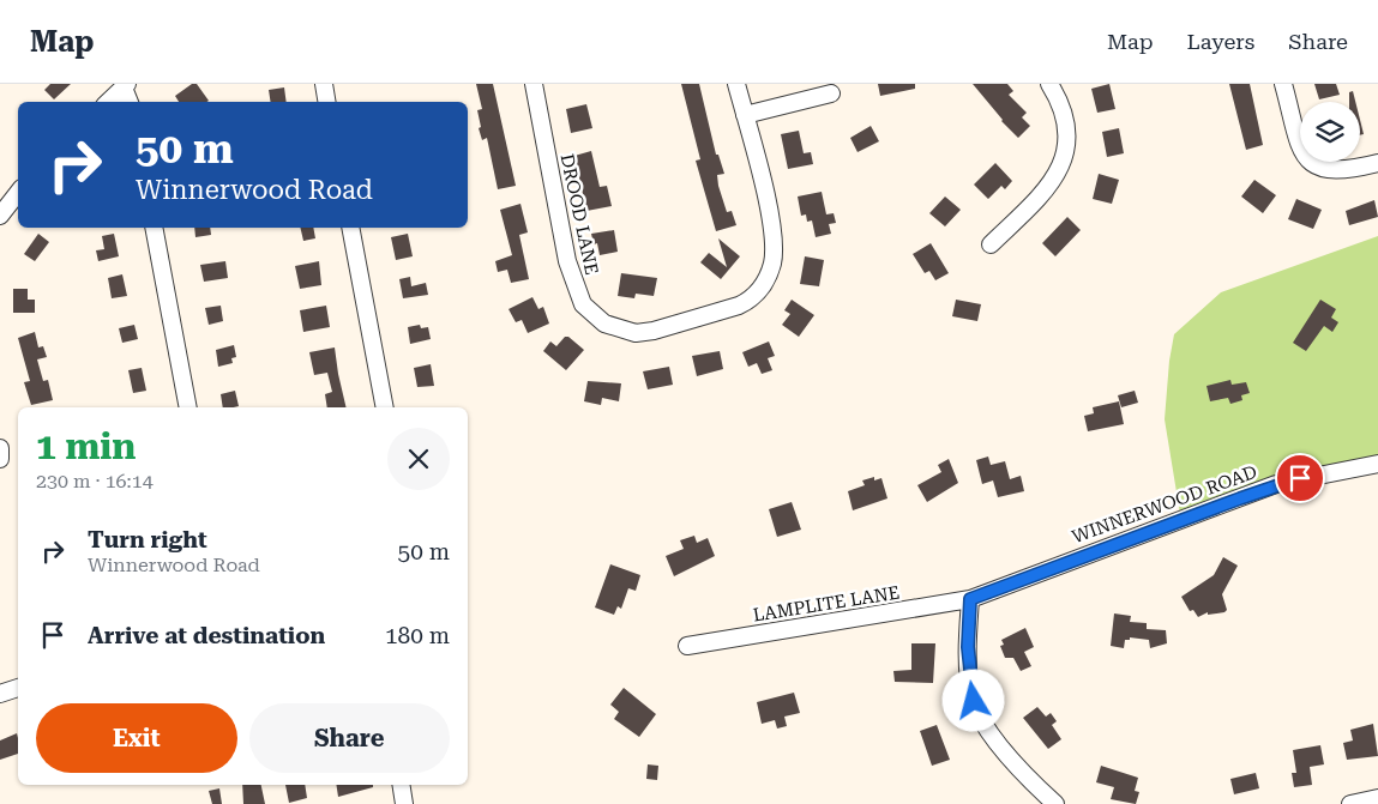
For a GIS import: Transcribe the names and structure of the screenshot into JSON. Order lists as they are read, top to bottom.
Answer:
{
  "streets": {
    "street": ["DROOD LANE", "WINNERWOOD ROAD", "LAMPLITE LANE"]
  },
  "crossings": [
    ["WINNERWOOD ROAD", "LAMPLITE LANE"]
  ],
  "page": {
    "header": "Map",
    "nav": ["Map", "Layers", "Share"],
    "turn": ["50 m", "Winnerwood Road"],
    "heading": ["1 min", "230 m · 16:14"],
    "list": [
      {
        "name": "Turn right",
        "note": "Winnerwood Road",
        "value": "50 m"
      },
      {
        "name": "Arrive at destination",
        "value": "180 m"
      }
    ],
    "buttons": ["Exit", "Share"]
  }
}
